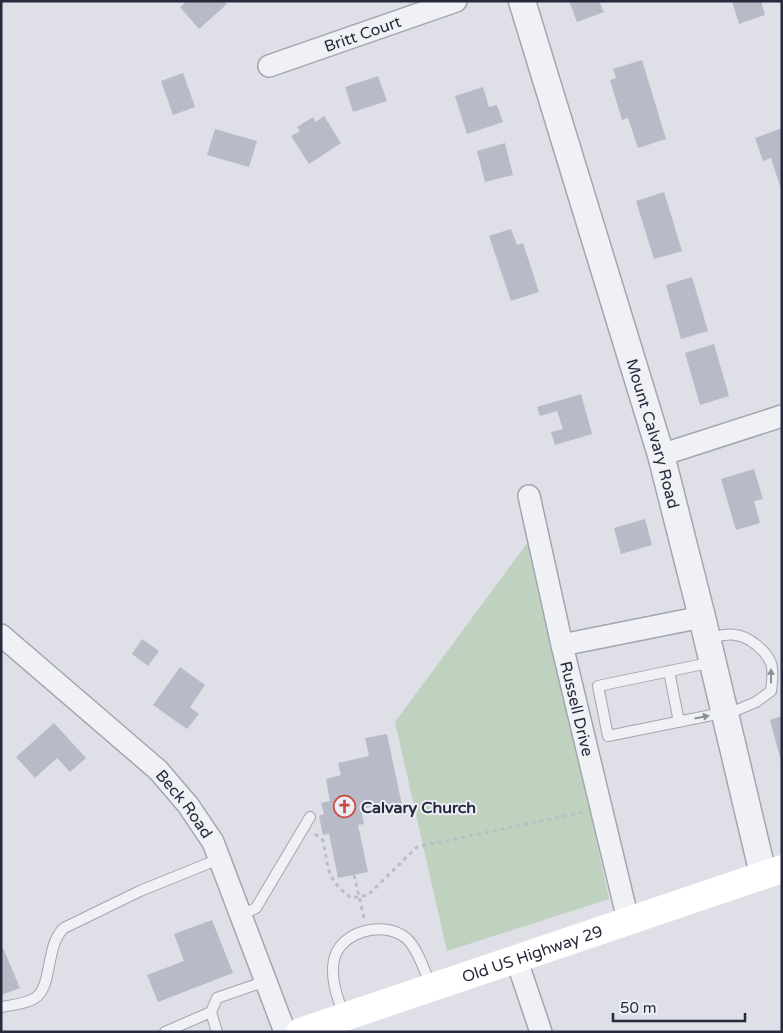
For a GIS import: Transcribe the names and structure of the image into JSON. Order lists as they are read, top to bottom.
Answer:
{
  "streets": {
    "main road": ["Old US Highway 29"],
    "street": [
      "Britt Court",
      "Mount Calvary Road",
      "Russell Drive",
      "Beck Road"
    ]
  },
  "crossings": [
    ["Mount Calvary Road", "Old US Highway 29"],
    ["Russell Drive", "Old US Highway 29"]
  ],
  "places": {
    "church": ["Calvary Church"]
  },
  "scale_bar": "50 m"
}
